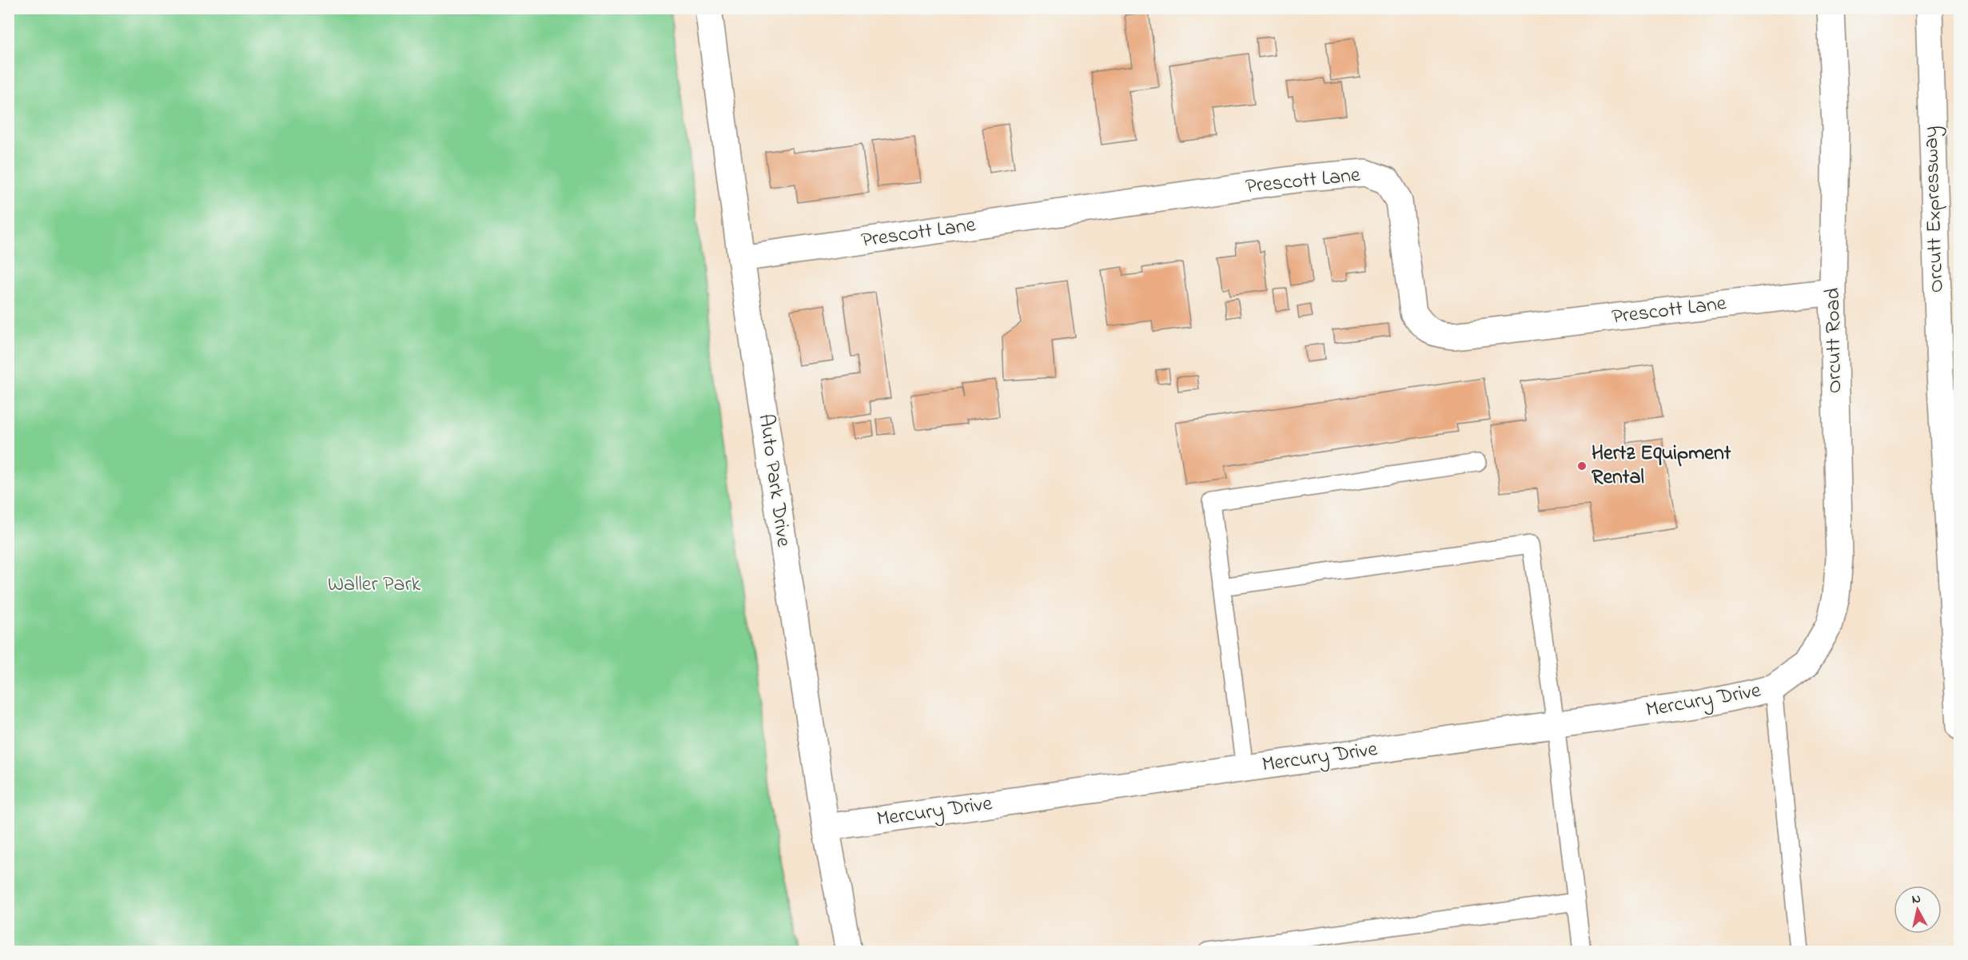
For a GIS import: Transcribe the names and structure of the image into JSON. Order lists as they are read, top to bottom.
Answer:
{
  "streets": {
    "main road": [
      "Prescott Lane",
      "Orcutt Expressway",
      "Orcutt Road",
      "Auto Park Drive",
      "Mercury Drive"
    ]
  },
  "crossings": [
    ["Prescott Lane", "Orcutt Road"],
    ["Prescott Lane", "Auto Park Drive"],
    ["Orcutt Road", "Mercury Drive"],
    ["Auto Park Drive", "Mercury Drive"]
  ],
  "parks": ["Waller Park"],
  "places": ["Hertz Equipment Rental"],
  "north": "top"
}
